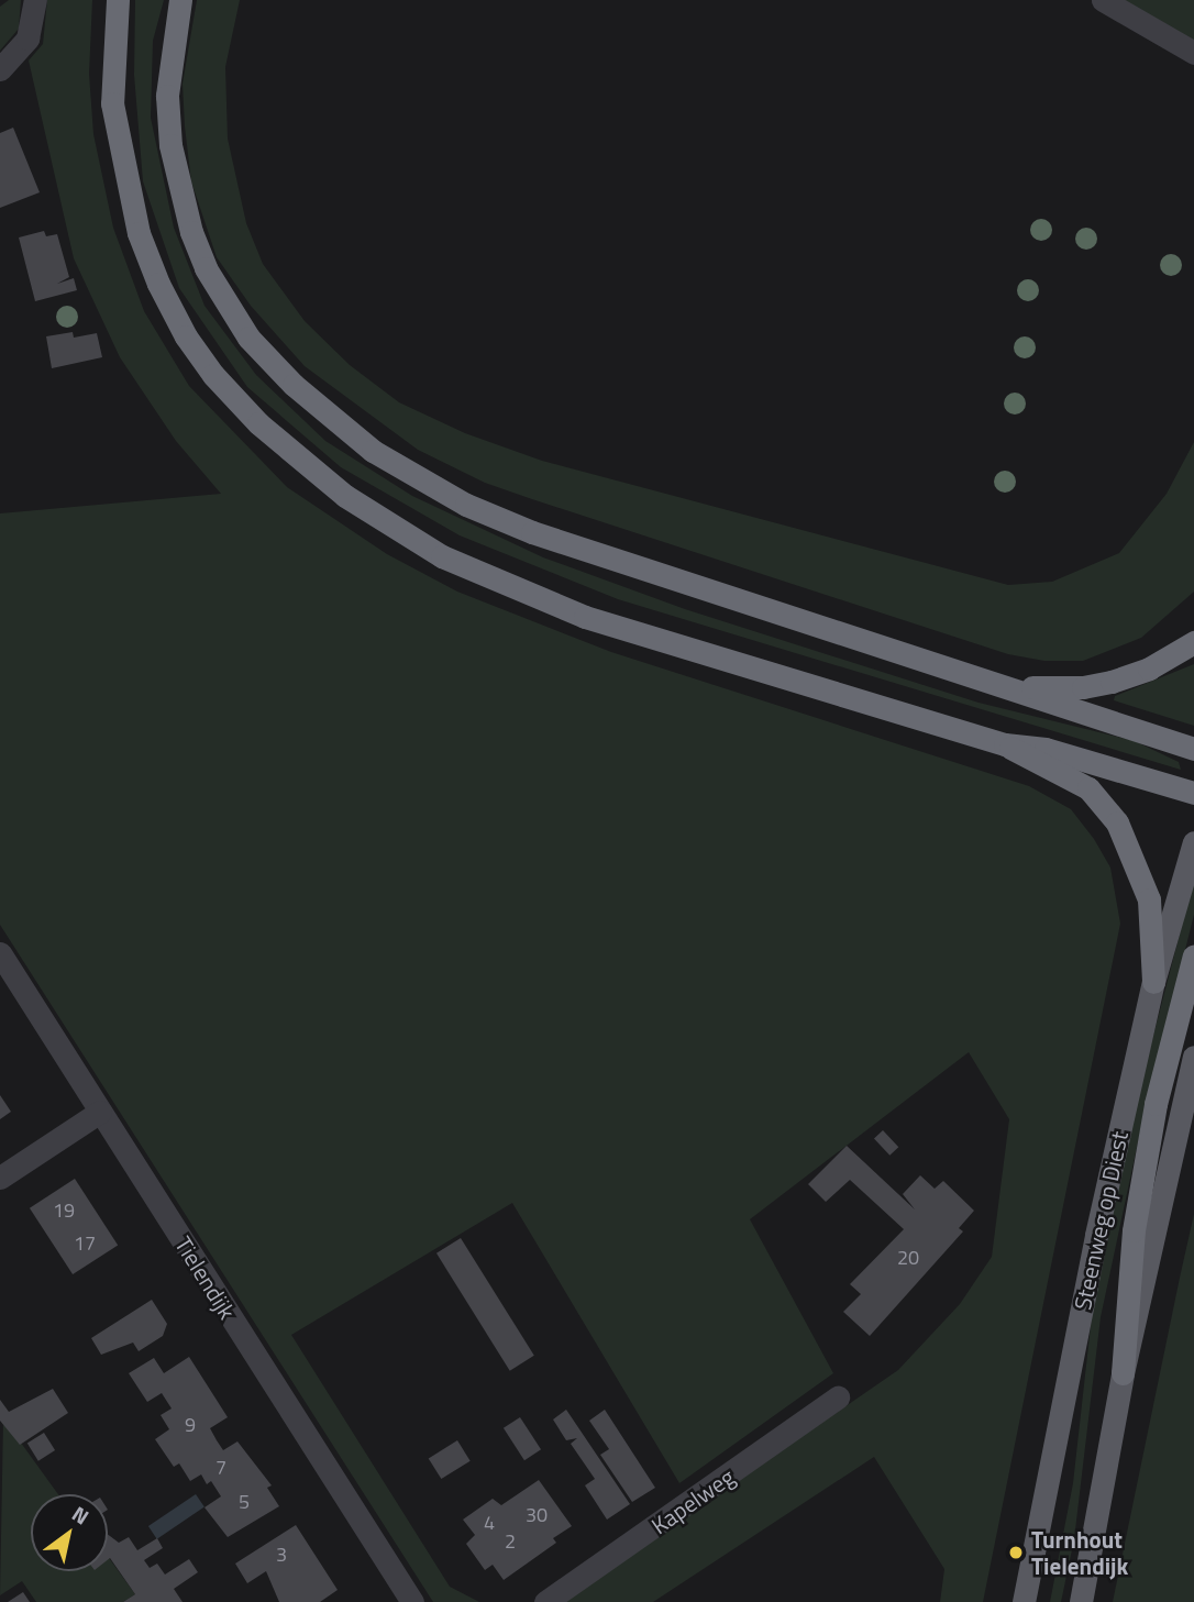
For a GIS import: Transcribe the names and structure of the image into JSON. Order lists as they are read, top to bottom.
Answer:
{
  "streets": {
    "main road": ["Steenweg op Diest"],
    "street": ["Tielendijk", "Kapelweg"]
  },
  "places": ["Turnhout Tielendijk"],
  "house_numbers": [
    "19",
    "17",
    "20",
    "9",
    "7",
    "5",
    "30",
    "4",
    "2",
    "3"
  ],
  "north": "top right"
}
